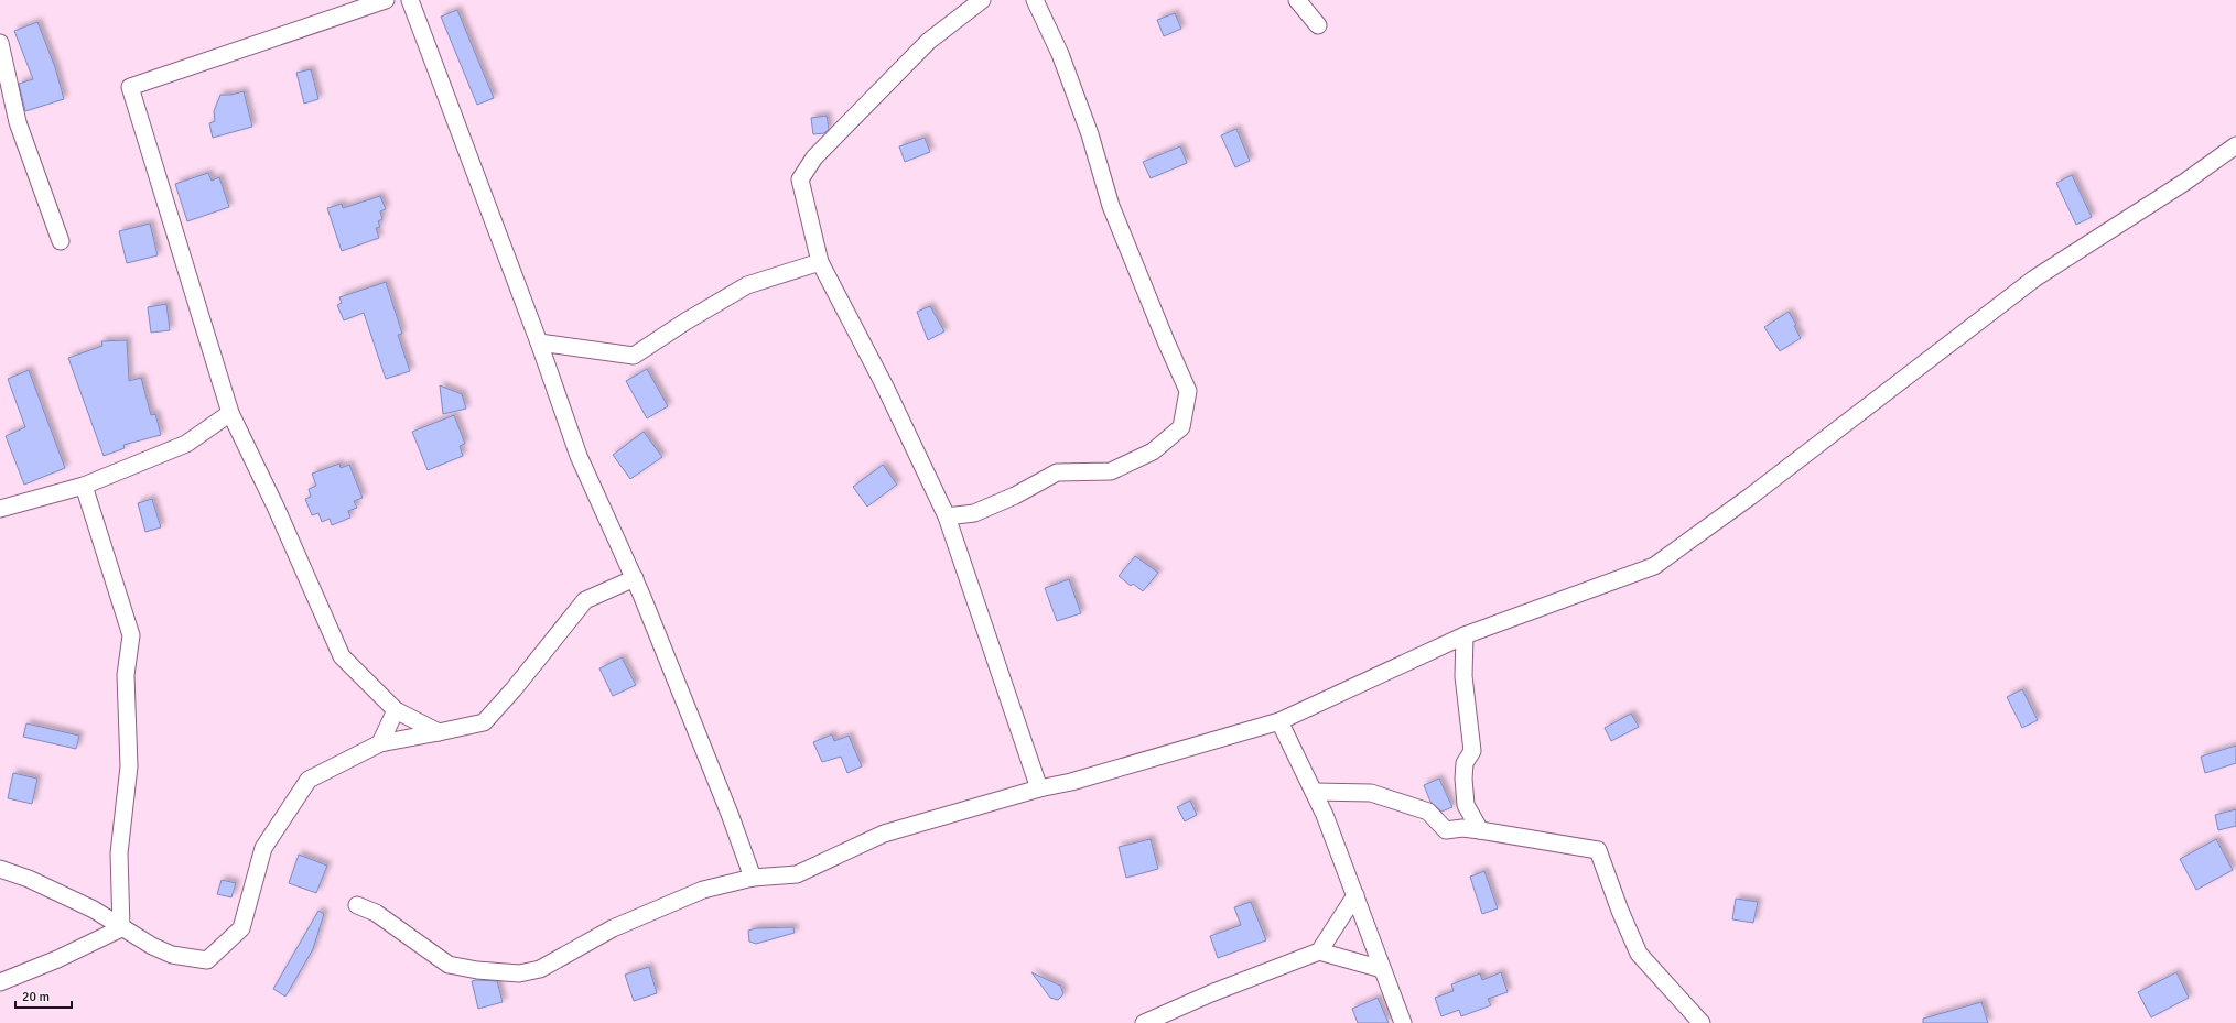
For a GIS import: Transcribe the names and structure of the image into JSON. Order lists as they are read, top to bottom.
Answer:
{
  "scale_bar": "20 m"
}
